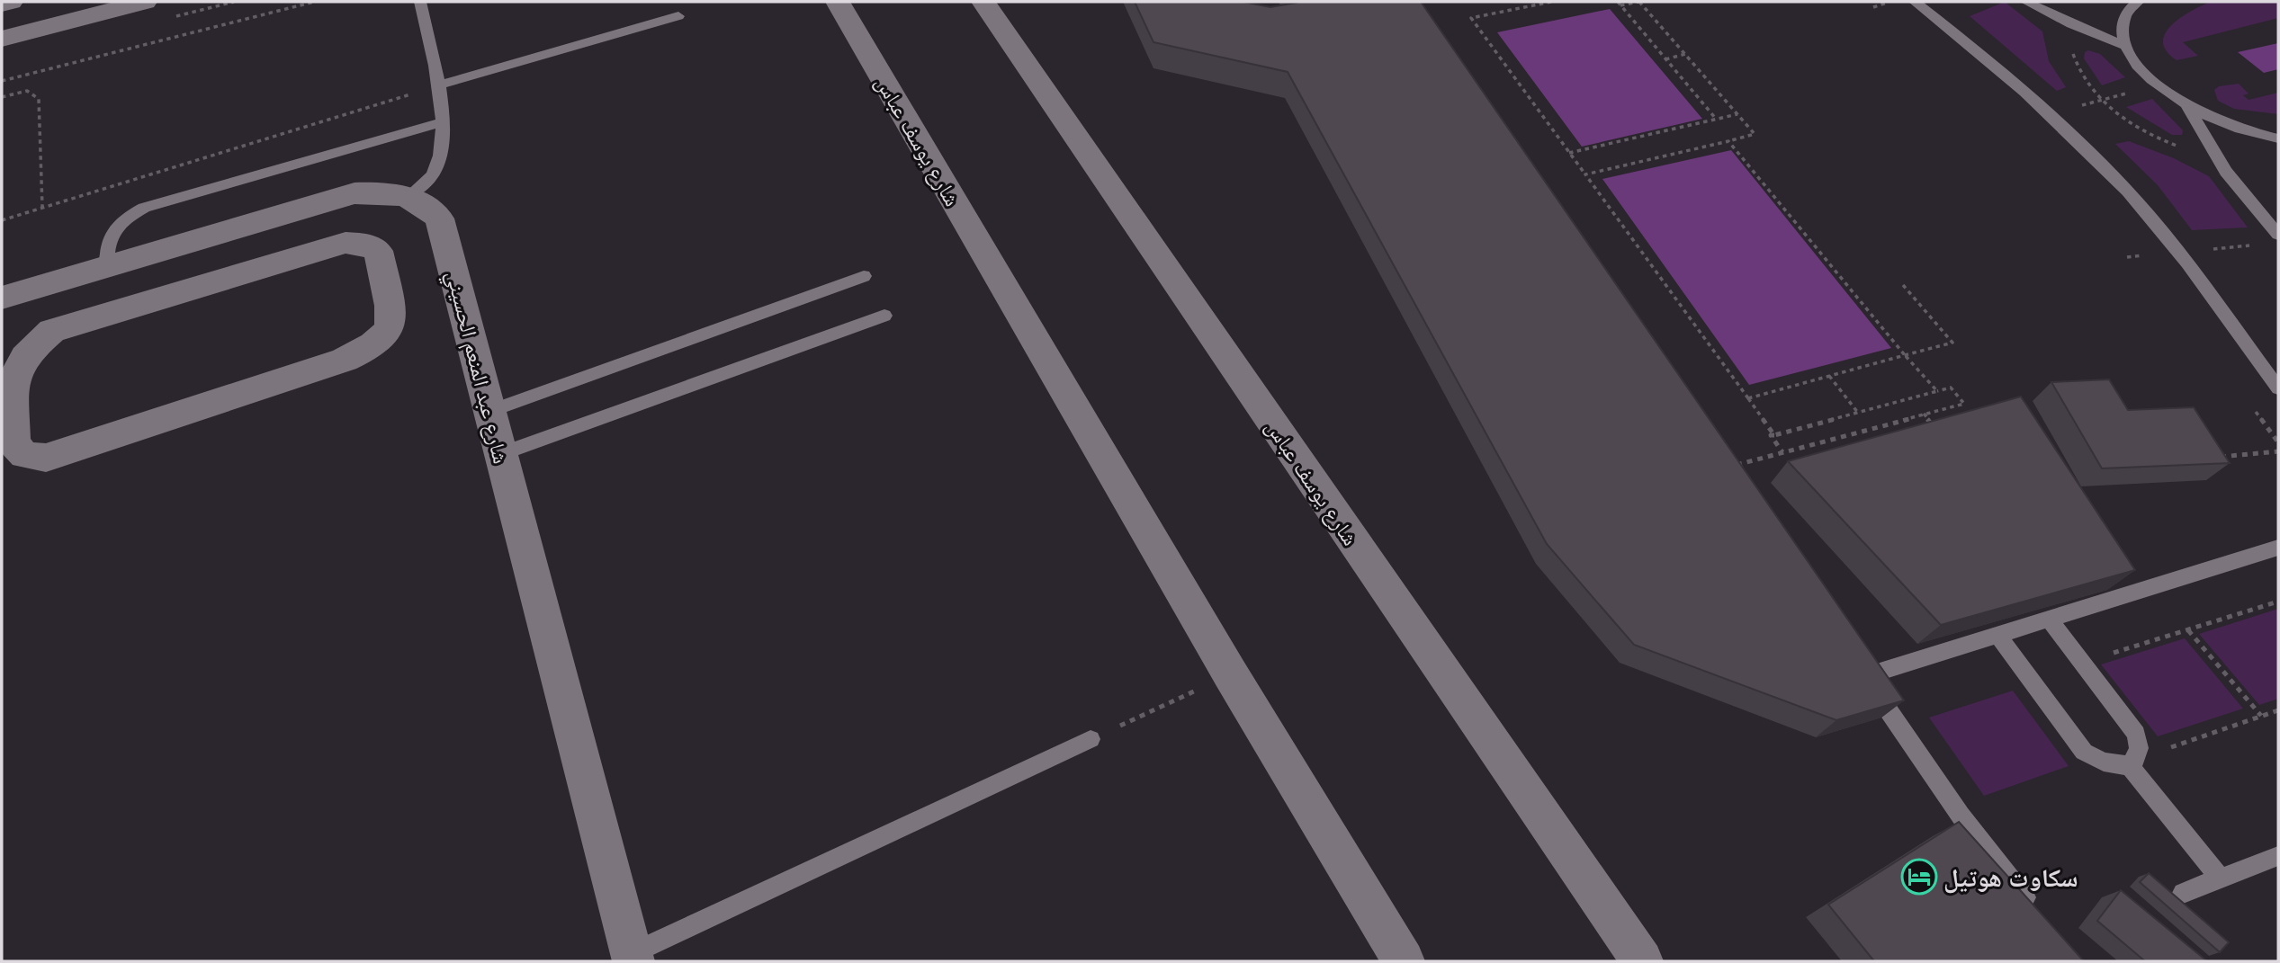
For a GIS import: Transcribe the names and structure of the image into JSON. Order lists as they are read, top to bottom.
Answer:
{
  "streets": {
    "street": ["شارع يوسف عباس", "شارع عبد المنعم الحسيني"]
  },
  "places": {
    "hotel": ["سكاوت هوتيل"]
  }
}
